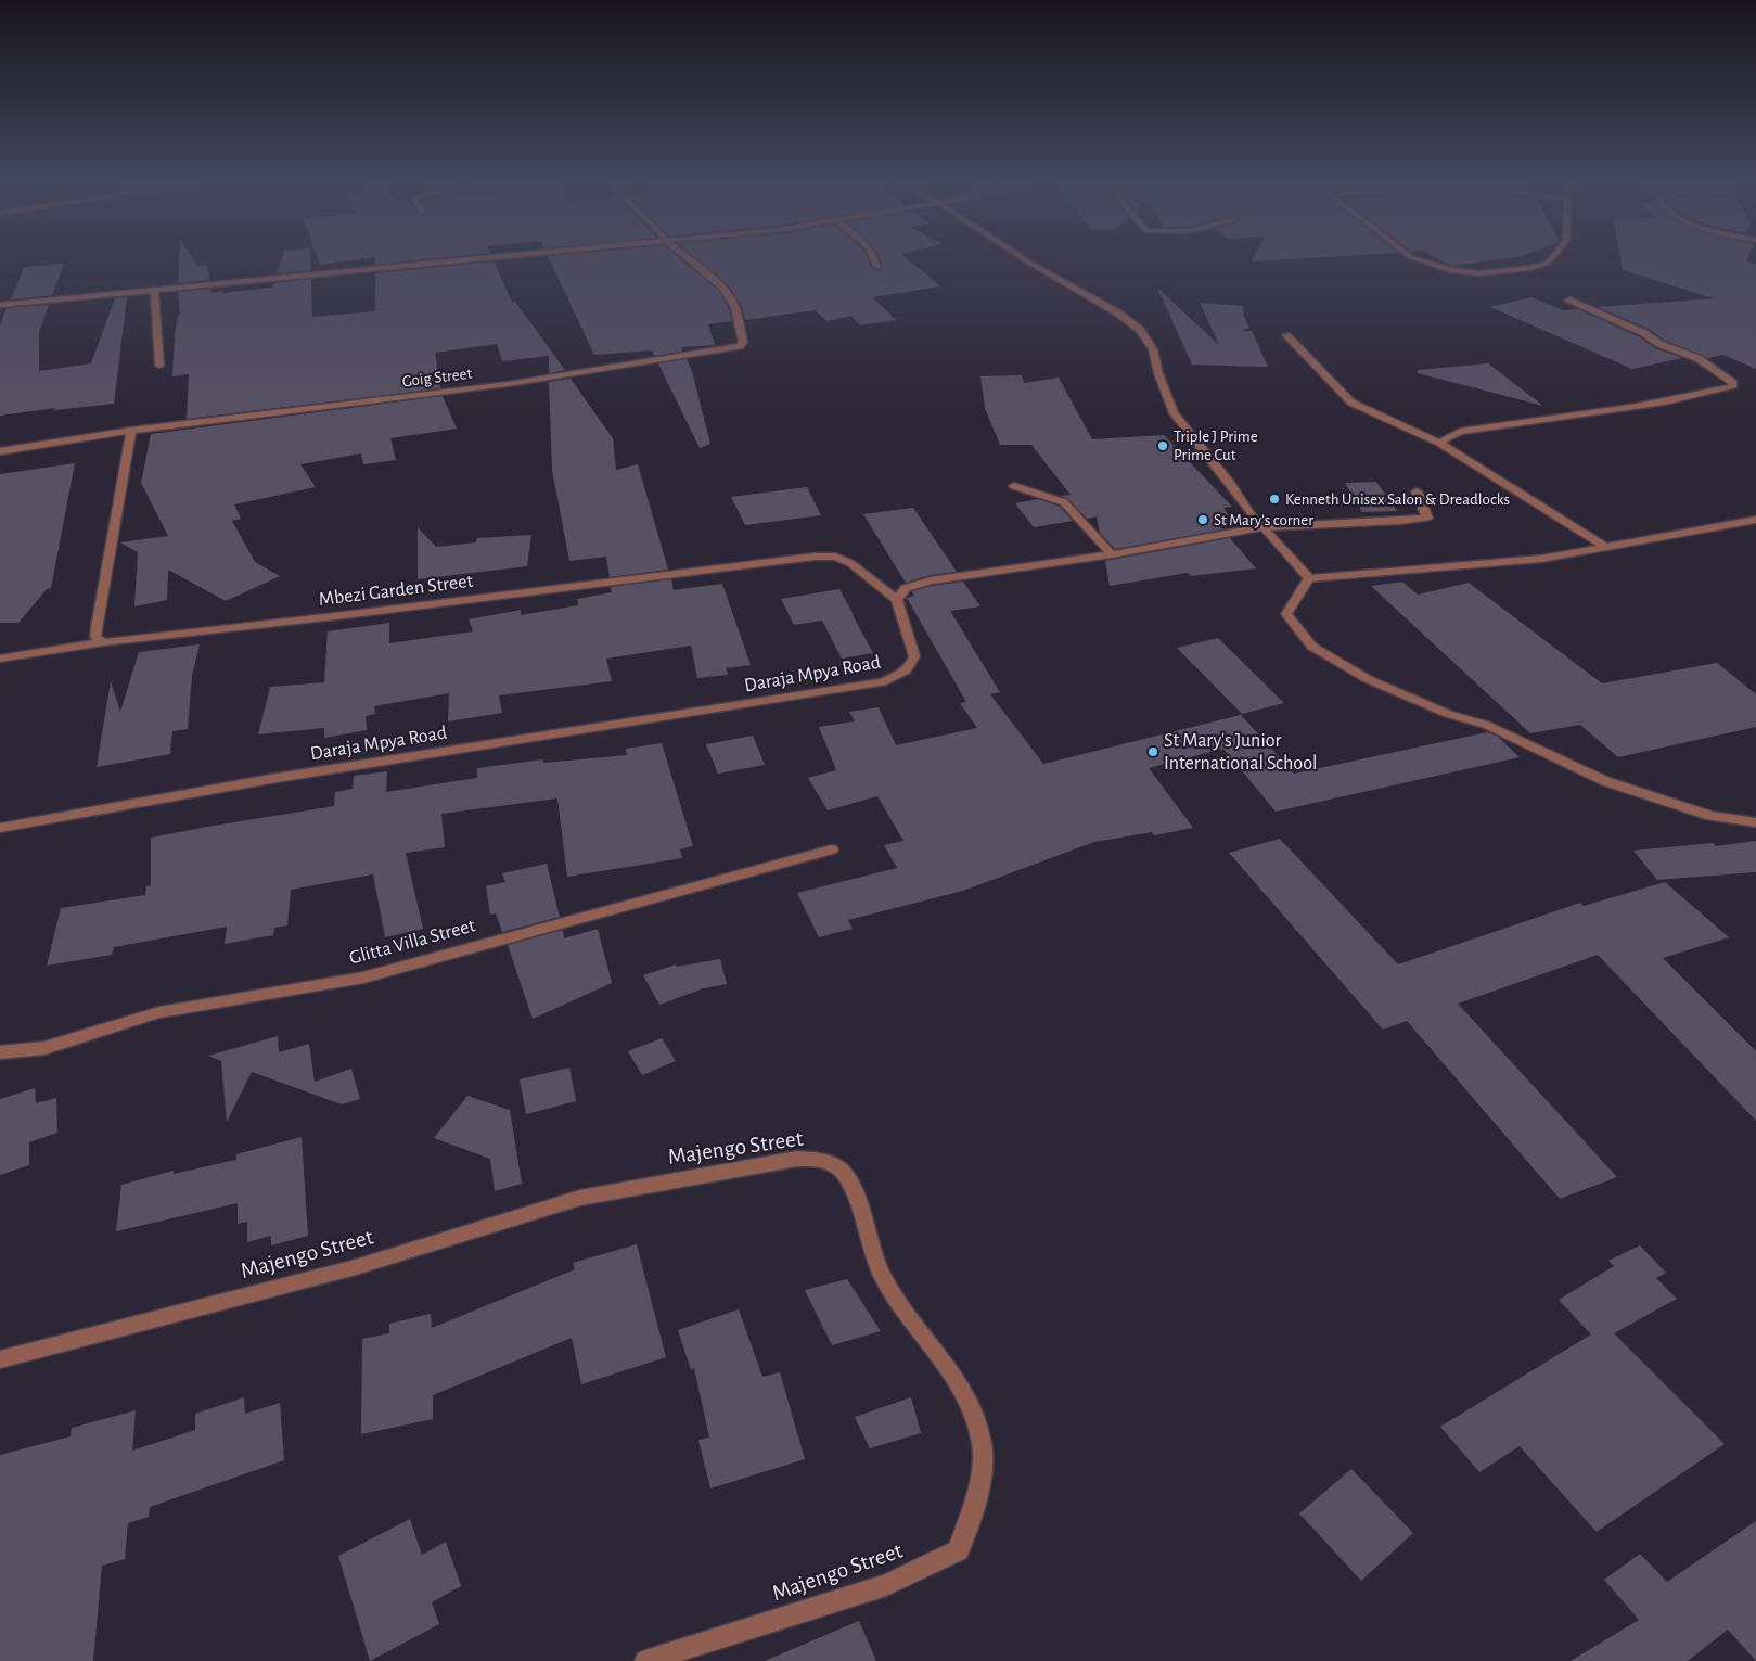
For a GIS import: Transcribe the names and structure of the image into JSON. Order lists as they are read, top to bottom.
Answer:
{
  "streets": {
    "street": [
      "Goig Street",
      "Mbezi Garden Street",
      "Daraja Mpya Road",
      "Glitta Villa Street",
      "Majengo Street"
    ]
  },
  "crossings": [
    ["Mbezi Garden Street", "Daraja Mpya Road"]
  ],
  "places": [
    "Triple J Prime Prime Cut",
    "Kenneth Unisex Salon & Dreadlocks",
    "St Mary's corner",
    "St Mary's Junior International School"
  ]
}
